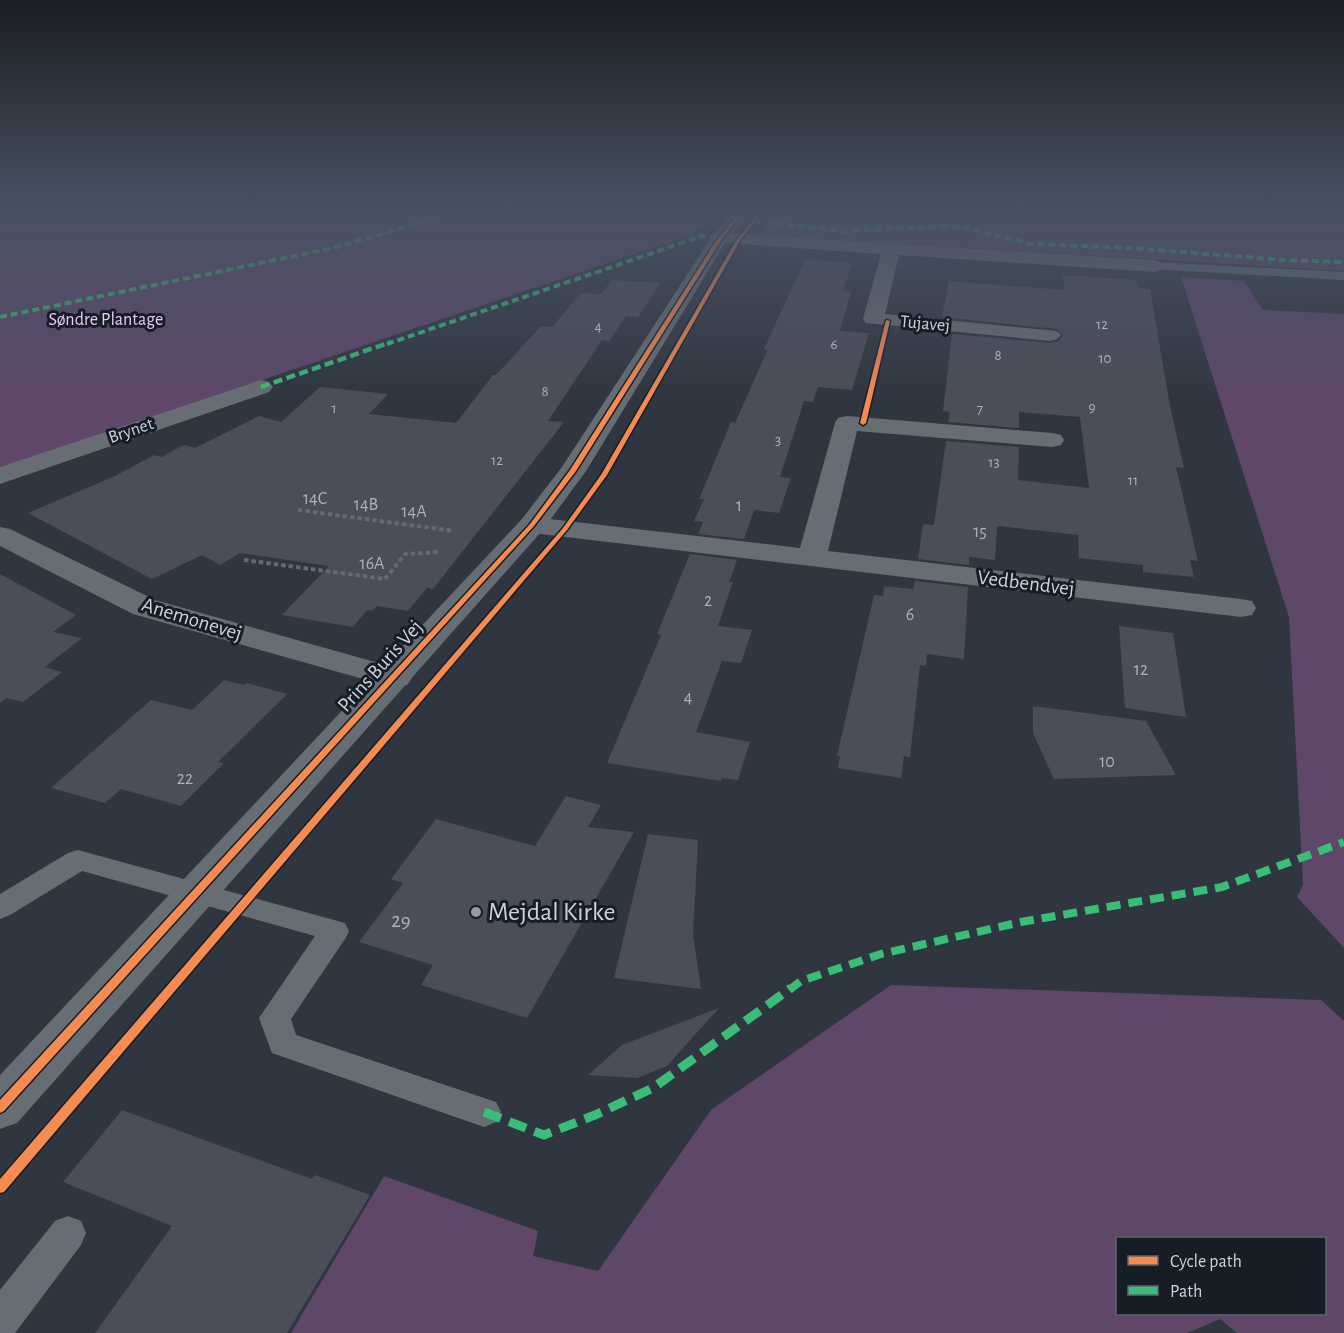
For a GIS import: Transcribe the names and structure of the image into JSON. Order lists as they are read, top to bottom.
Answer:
{
  "streets": {
    "street": [
      "Tujavej",
      "Brynet",
      "Vedbendvej",
      "Anemonevej",
      "Prins Buris Vej"
    ]
  },
  "crossings": [
    ["Vedbendvej", "Prins Buris Vej"],
    ["Anemonevej", "Prins Buris Vej"]
  ],
  "parks": ["Søndre Plantage"],
  "places": ["Mejdal Kirke"],
  "house_numbers": [
    "12",
    "4",
    "6",
    "8",
    "10",
    "8",
    "9",
    "1",
    "7",
    "3",
    "12",
    "13",
    "11",
    "14C",
    "14B",
    "1",
    "14A",
    "15",
    "16A",
    "2",
    "6",
    "12",
    "4",
    "10",
    "22",
    "29"
  ],
  "legend": ["Cycle path", "Path"]
}
